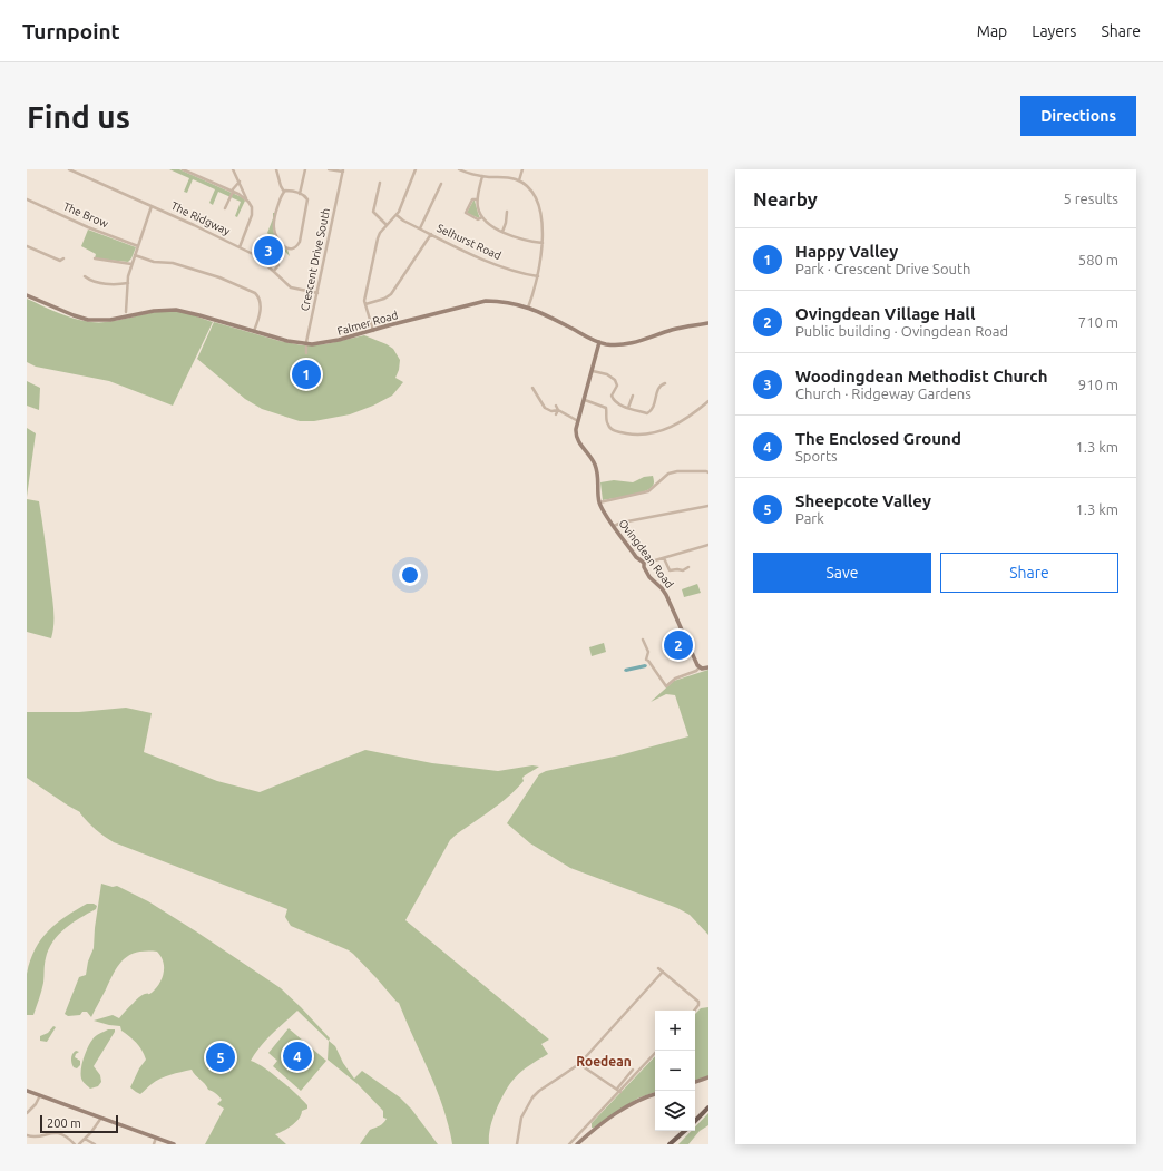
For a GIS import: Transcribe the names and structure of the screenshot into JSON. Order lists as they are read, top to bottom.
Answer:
{
  "streets": {
    "main road": ["Falmer Road", "Ovingdean Road"],
    "street": [
      "The Brow",
      "The Ridgway",
      "Selhurst Road",
      "Crescent Drive South"
    ]
  },
  "crossings": [
    ["The Ridgway", "Crescent Drive South"],
    ["Crescent Drive South", "Falmer Road"],
    ["Falmer Road", "Ovingdean Road"]
  ],
  "districts": ["Roedean"],
  "scale_bar": "200 m",
  "page": {
    "header": "Turnpoint",
    "nav": ["Map", "Layers", "Share"],
    "buttons": [
      "Directions",
      ["Save", "Share"]
    ],
    "title": "Find us",
    "heading": ["Nearby", "5 results"],
    "list": [
      {
        "mark": "1",
        "name": "Happy Valley",
        "note": "Park · Crescent Drive South",
        "value": "580 m"
      },
      {
        "mark": "2",
        "name": "Ovingdean Village Hall",
        "note": "Public building · Ovingdean Road",
        "value": "710 m"
      },
      {
        "mark": "3",
        "name": "Woodingdean Methodist Church",
        "note": "Church · Ridgeway Gardens",
        "value": "910 m"
      },
      {
        "mark": "4",
        "name": "The Enclosed Ground",
        "note": "Sports",
        "value": "1.3 km"
      },
      {
        "mark": "5",
        "name": "Sheepcote Valley",
        "note": "Park",
        "value": "1.3 km"
      }
    ],
    "pins": [
      "3",
      "1",
      "2",
      "4",
      "5"
    ],
    "map_buttons": ["+", "−"],
    "scale": "200 m"
  }
}
